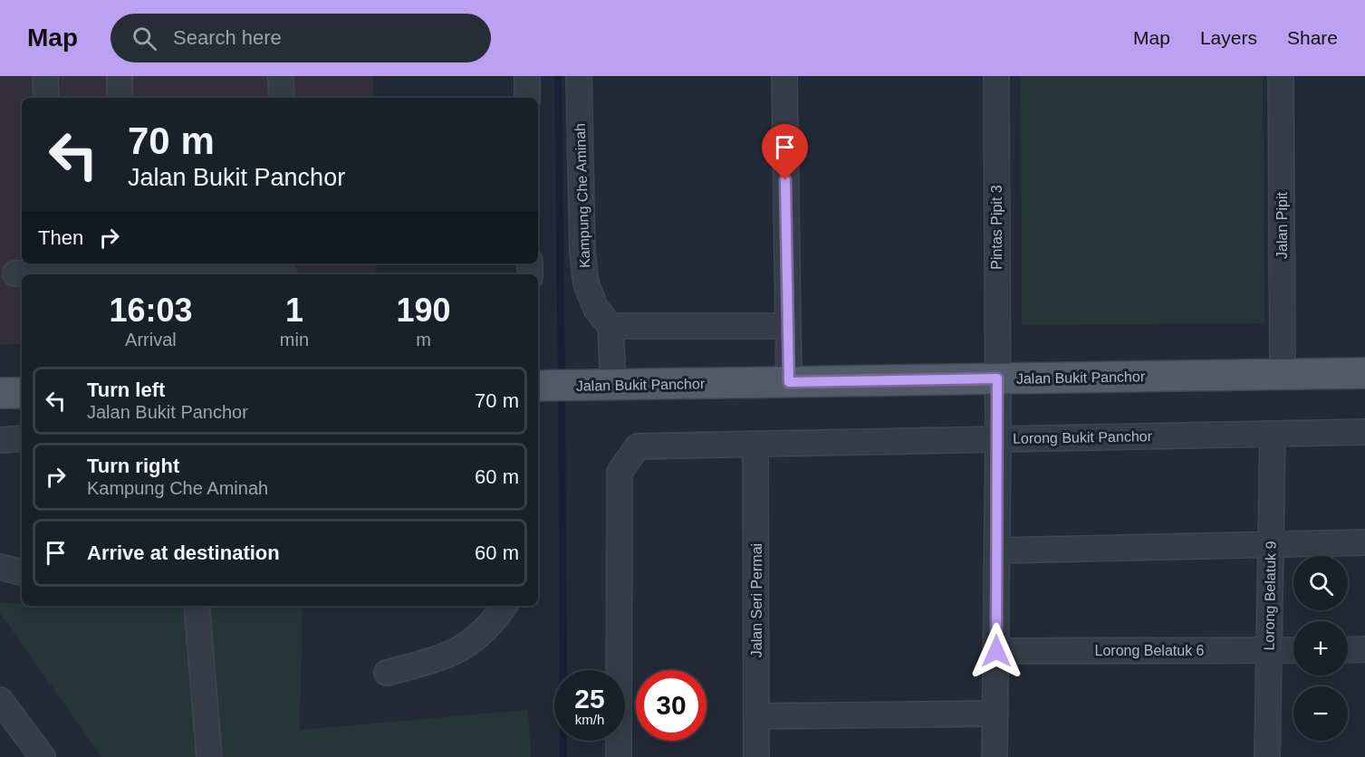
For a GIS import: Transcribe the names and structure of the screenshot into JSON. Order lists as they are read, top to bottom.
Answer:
{
  "streets": {
    "main road": ["Jalan Bukit Panchor"],
    "street": [
      "Kampung Che Aminah",
      "Jalan Pipit",
      "Pintas Pipit 3",
      "Lorong Bukit Panchor",
      "Lorong Belatuk 9",
      "Jalan Seri Permai",
      "Lorong Belatuk 6"
    ]
  },
  "crossings": [
    ["Jalan Pipit", "Jalan Bukit Panchor"],
    ["Pintas Pipit 3", "Jalan Bukit Panchor"],
    ["Pintas Pipit 3", "Lorong Bukit Panchor"],
    ["Pintas Pipit 3", "Lorong Belatuk 6"],
    ["Lorong Bukit Panchor", "Lorong Belatuk 9"],
    ["Lorong Bukit Panchor", "Jalan Seri Permai"],
    ["Lorong Belatuk 9", "Lorong Belatuk 6"]
  ],
  "page": {
    "header": "Map",
    "search": "Search here",
    "nav": ["Map", "Layers", "Share"],
    "turn": ["70 m", "Jalan Bukit Panchor"],
    "then": "Then",
    "eta": [
      "16:03",
      "Arrival",
      "1",
      "min",
      "190",
      "m"
    ],
    "list": [
      {
        "name": "Turn left",
        "note": "Jalan Bukit Panchor",
        "value": "70 m"
      },
      {
        "name": "Turn right",
        "note": "Kampung Che Aminah",
        "value": "60 m"
      },
      {
        "name": "Arrive at destination",
        "value": "60 m"
      }
    ],
    "map_buttons": ["+", "−"],
    "speed": "25 km/h",
    "limit": "30"
  }
}
